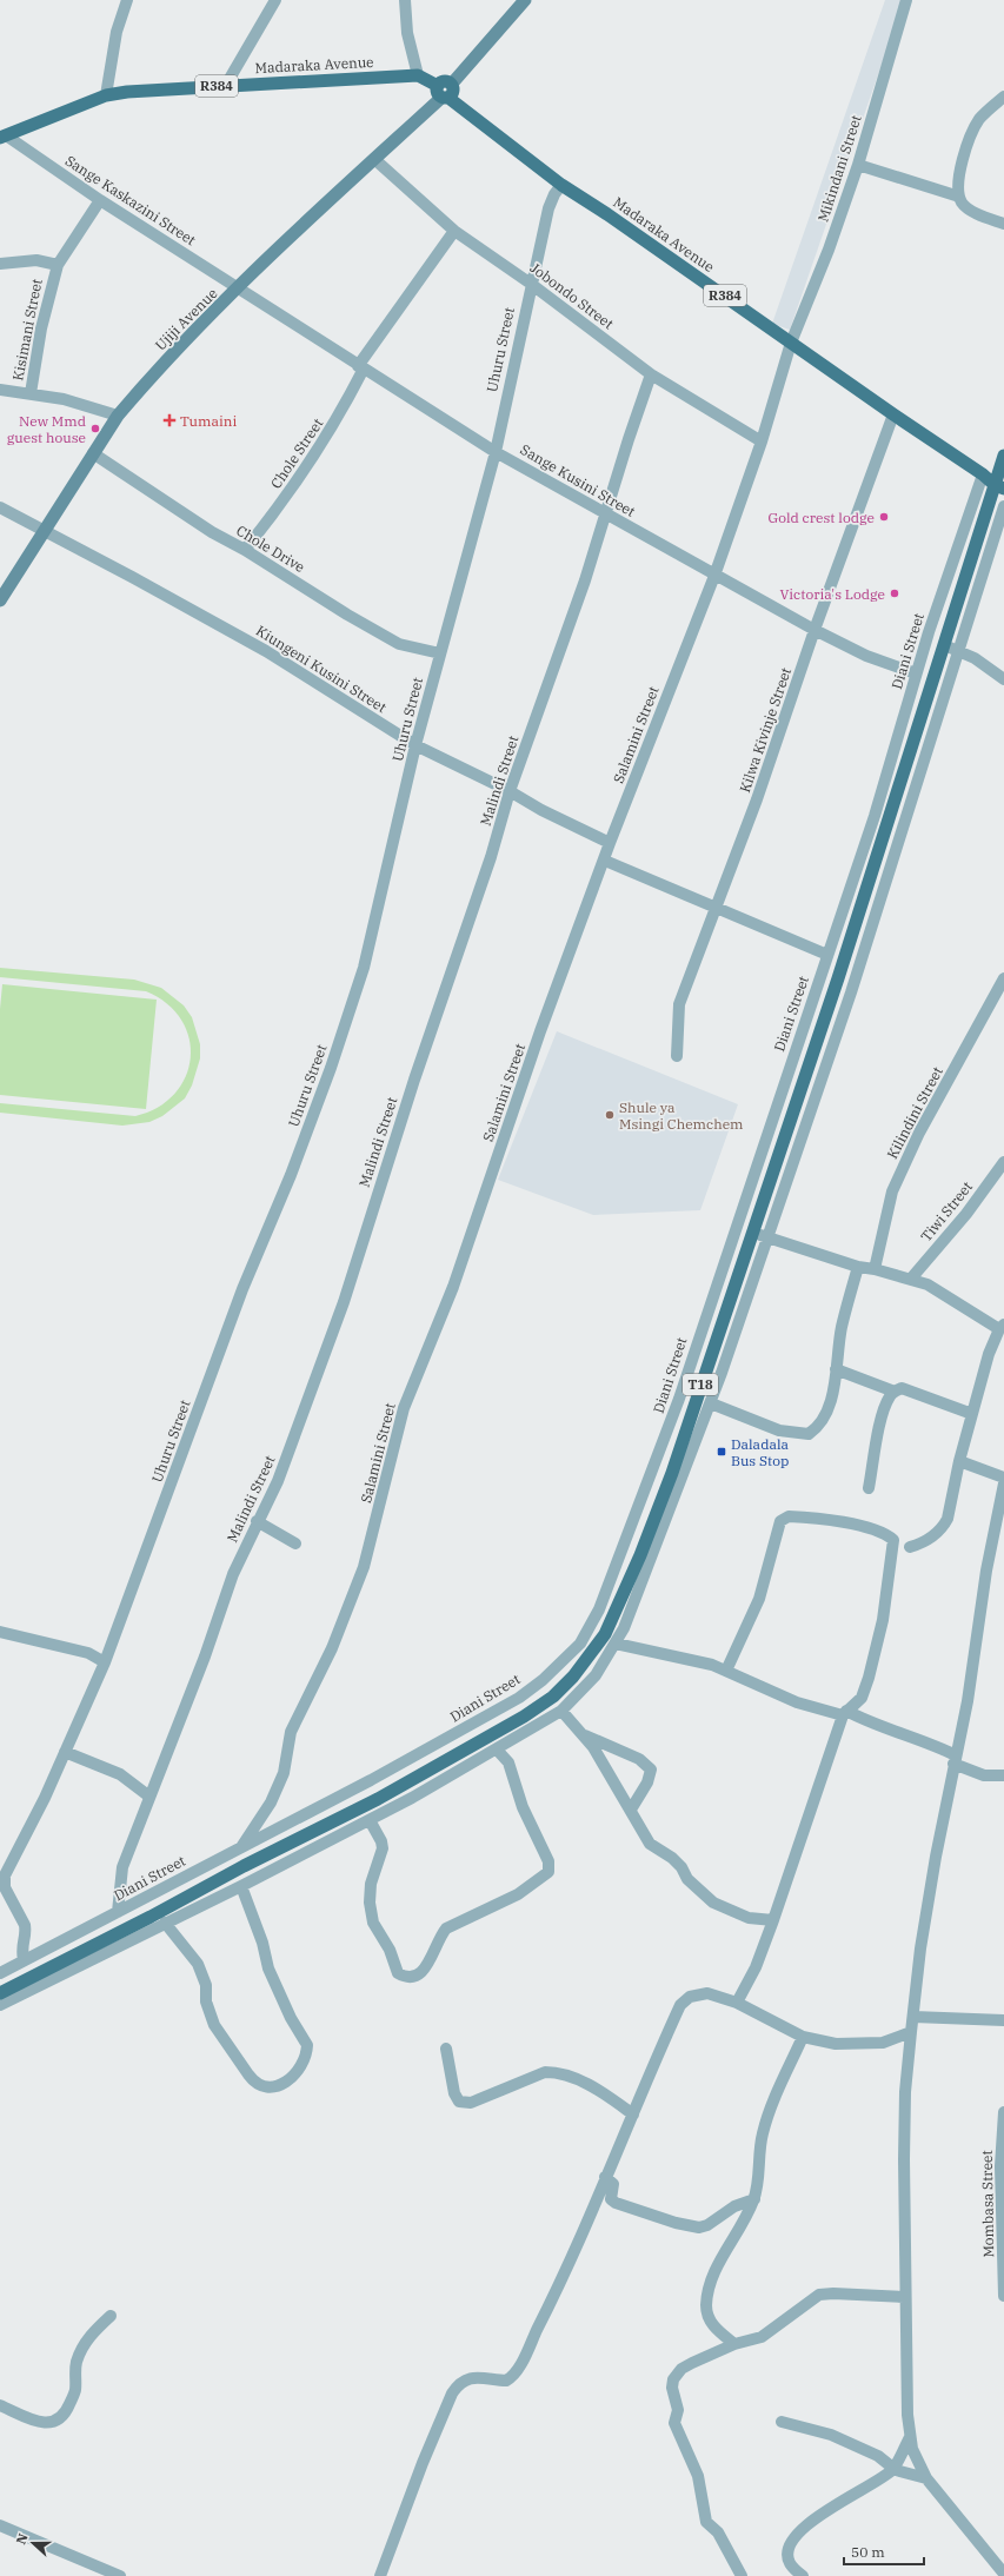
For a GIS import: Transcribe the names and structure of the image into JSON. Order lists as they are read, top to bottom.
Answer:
{
  "streets": {
    "main road": [
      "Madaraka Avenue",
      "R384",
      "Ujiji Avenue",
      "T18"
    ],
    "street": [
      "Mikindani Street",
      "Sange Kaskazini Street",
      "Jobondo Street",
      "Kisimani Street",
      "Uhuru Street",
      "Chole Street",
      "Sange Kusini Street",
      "Chole Drive",
      "Diani Street",
      "Kiungeni Kusini Street",
      "Kilwa Kivinje Street",
      "Salamini Street",
      "Malindi Street",
      "Kilindini Street",
      "Tiwi Street",
      "Mombasa Street"
    ]
  },
  "crossings": [
    ["Madaraka Avenue", "Mikindani Street"],
    ["Madaraka Avenue", "Sange Kaskazini Street"],
    ["Madaraka Avenue", "Ujiji Avenue"],
    ["Madaraka Avenue", "Uhuru Street"],
    ["Madaraka Avenue", "Diani Street"],
    ["Madaraka Avenue", "Kilwa Kivinje Street"],
    ["Madaraka Avenue", "Salamini Street"],
    ["Madaraka Avenue", "T18"],
    ["Mikindani Street", "Salamini Street"],
    ["Sange Kaskazini Street", "Ujiji Avenue"],
    ["Sange Kaskazini Street", "Kisimani Street"],
    ["Sange Kaskazini Street", "Sange Kusini Street"],
    ["Jobondo Street", "Ujiji Avenue"],
    ["Jobondo Street", "Uhuru Street"],
    ["Jobondo Street", "Chole Street"],
    ["Jobondo Street", "Salamini Street"],
    ["Jobondo Street", "Malindi Street"],
    ["Ujiji Avenue", "Sange Kusini Street"],
    ["Ujiji Avenue", "Chole Drive"],
    ["Ujiji Avenue", "Kiungeni Kusini Street"],
    ["Uhuru Street", "Sange Kusini Street"],
    ["Uhuru Street", "Chole Drive"],
    ["Uhuru Street", "Diani Street"],
    ["Uhuru Street", "Kiungeni Kusini Street"],
    ["Chole Street", "Sange Kusini Street"],
    ["Chole Street", "Chole Drive"],
    ["Sange Kusini Street", "Diani Street"],
    ["Sange Kusini Street", "Kilwa Kivinje Street"],
    ["Sange Kusini Street", "Salamini Street"],
    ["Sange Kusini Street", "Malindi Street"],
    ["Diani Street", "Salamini Street"],
    ["Diani Street", "Malindi Street"],
    ["Kiungeni Kusini Street", "Salamini Street"],
    ["Kiungeni Kusini Street", "Malindi Street"]
  ],
  "places": {
    "health": ["Tumaini"],
    "other": [
      "New Mmd guest house",
      "Gold crest lodge",
      "Victoria's Lodge",
      "Shule ya Msingi Chemchem"
    ],
    "transit": ["Daladala Bus Stop"]
  },
  "scale_bar": "50 m",
  "north": "left"
}
